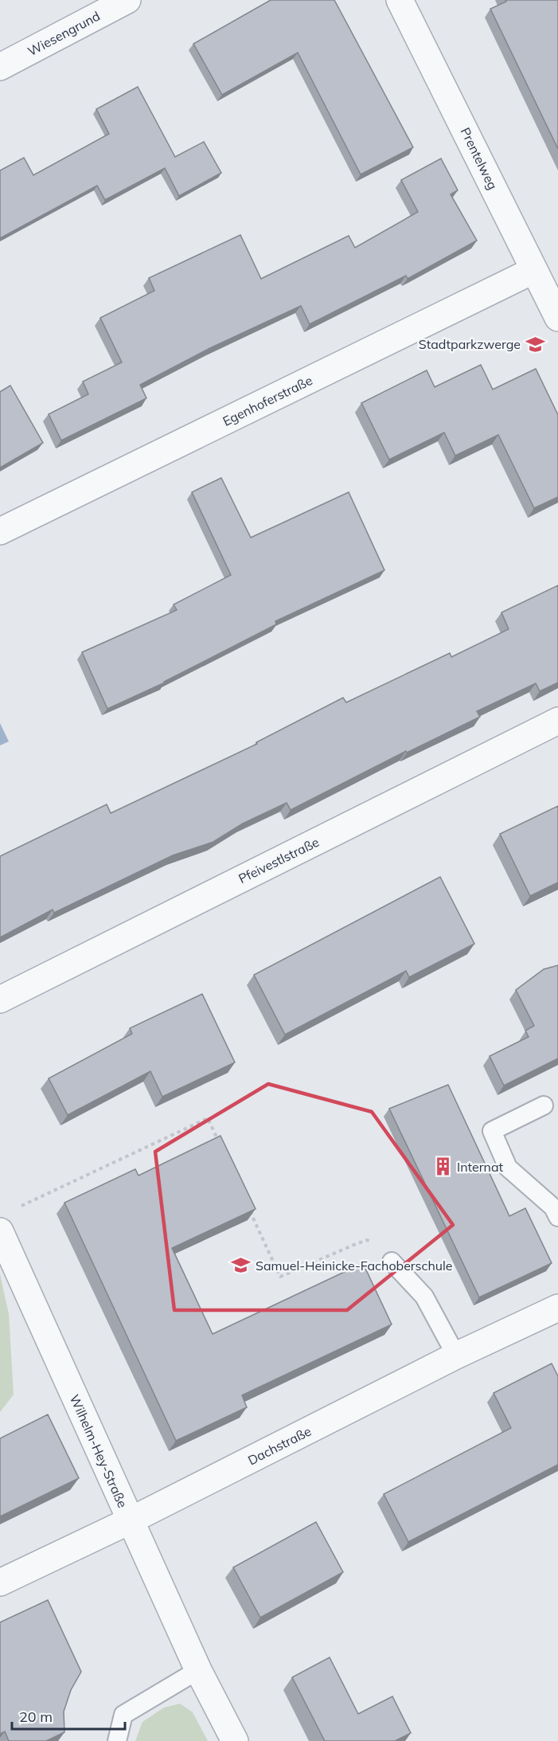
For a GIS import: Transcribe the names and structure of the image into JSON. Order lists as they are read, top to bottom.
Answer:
{
  "streets": {
    "street": [
      "Wiesengrund",
      "Prentelweg",
      "Egenhoferstraße",
      "Pfeivestlstraße",
      "Dachstraße",
      "Wilhelm-Hey-Straße"
    ]
  },
  "crossings": [
    ["Prentelweg", "Egenhoferstraße"],
    ["Dachstraße", "Wilhelm-Hey-Straße"]
  ],
  "places": {
    "school or university": ["Stadtparkzwerge", "Samuel-Heinicke-Fachoberschule"],
    "building": ["Internat"]
  },
  "scale_bar": "20 m"
}
